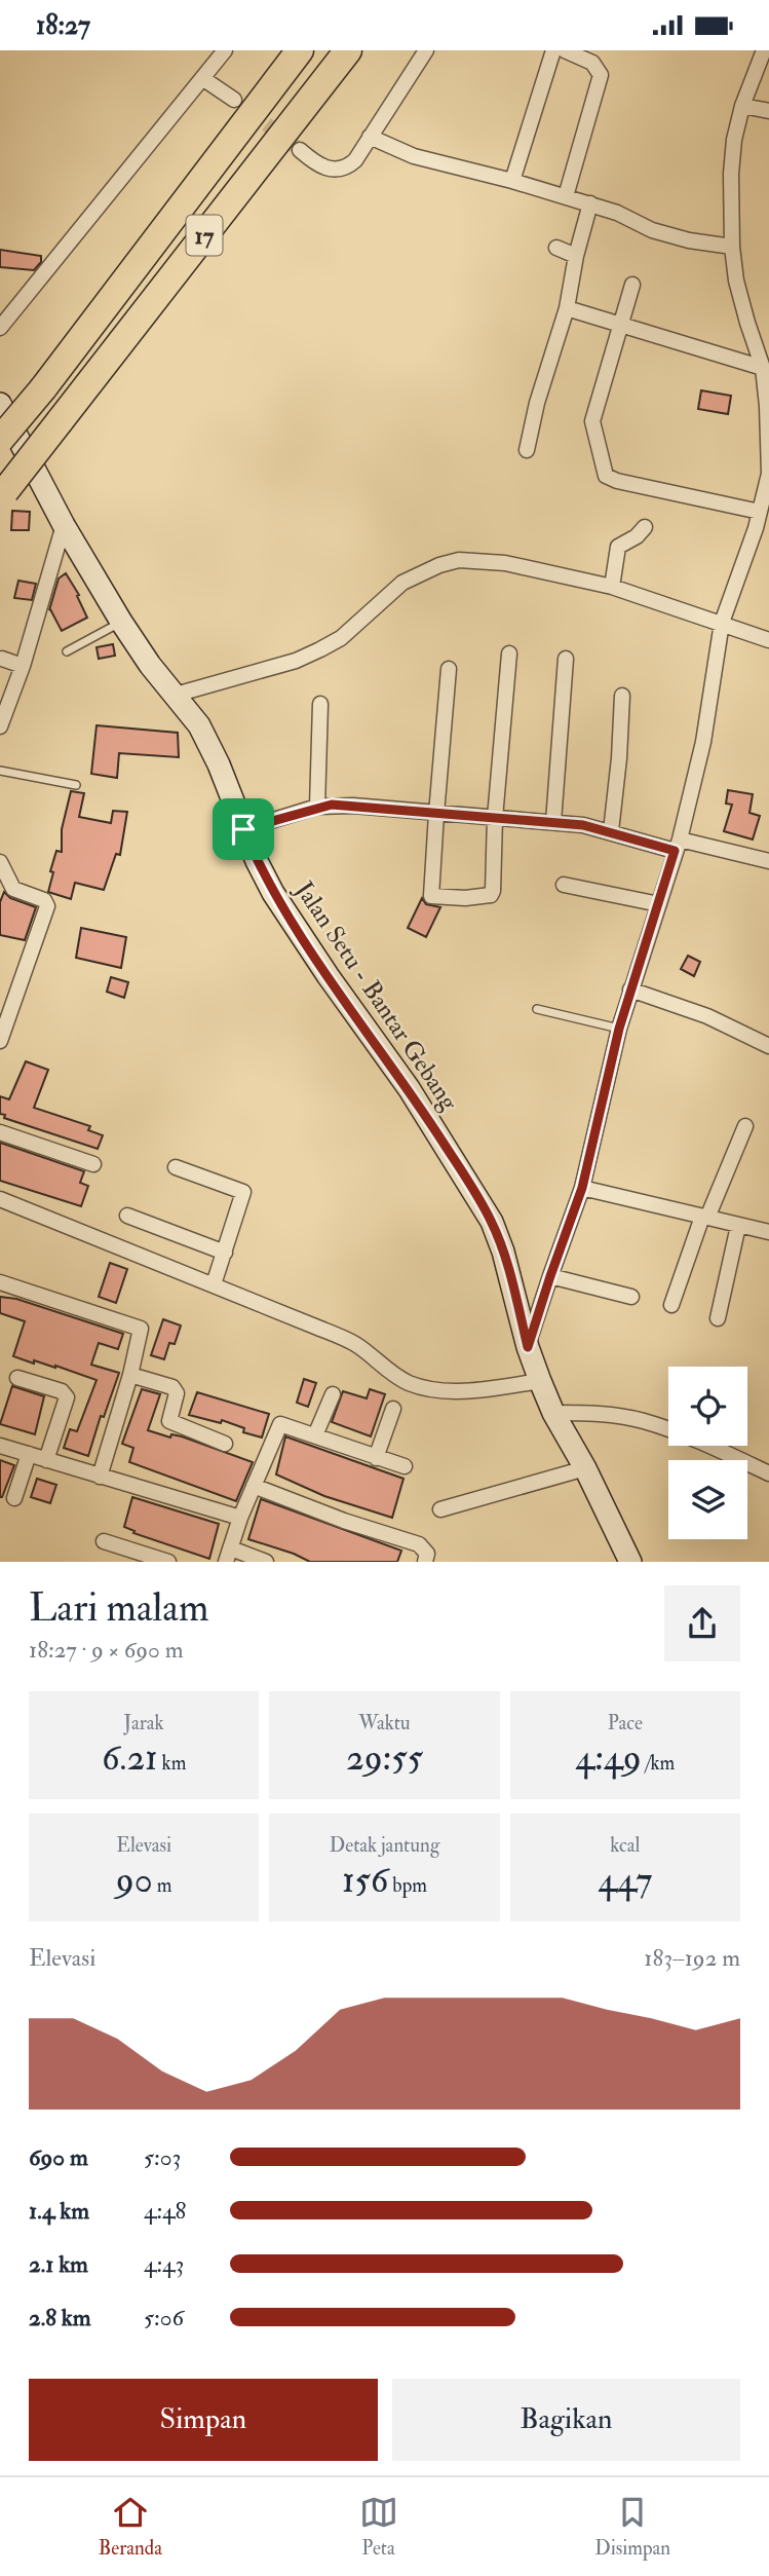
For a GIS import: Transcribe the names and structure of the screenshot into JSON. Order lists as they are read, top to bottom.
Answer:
{
  "streets": {
    "highway": ["17"],
    "main road": ["Jalan Setu - Bantar Gebang"]
  },
  "page": {
    "status": "18:27",
    "heading": ["Lari malam", "18:27 · 9 × 690 m"],
    "stats": [
      ["Jarak", "6.21 km"],
      ["Waktu", "29:55"],
      ["Pace", "4:49 /km"],
      ["Elevasi", "90 m"],
      ["Detak jantung", "156 bpm"],
      ["kcal", "447"]
    ],
    "chart": ["Elevasi", "183–192 m"],
    "list": [
      {
        "name": "690 m",
        "note": "5:03"
      },
      {
        "name": "1.4 km",
        "note": "4:48"
      },
      {
        "name": "2.1 km",
        "note": "4:43"
      },
      {
        "name": "2.8 km",
        "note": "5:06"
      }
    ],
    "buttons": ["Simpan", "Bagikan"],
    "tabs": ["Beranda", "Peta", "Disimpan"]
  }
}
